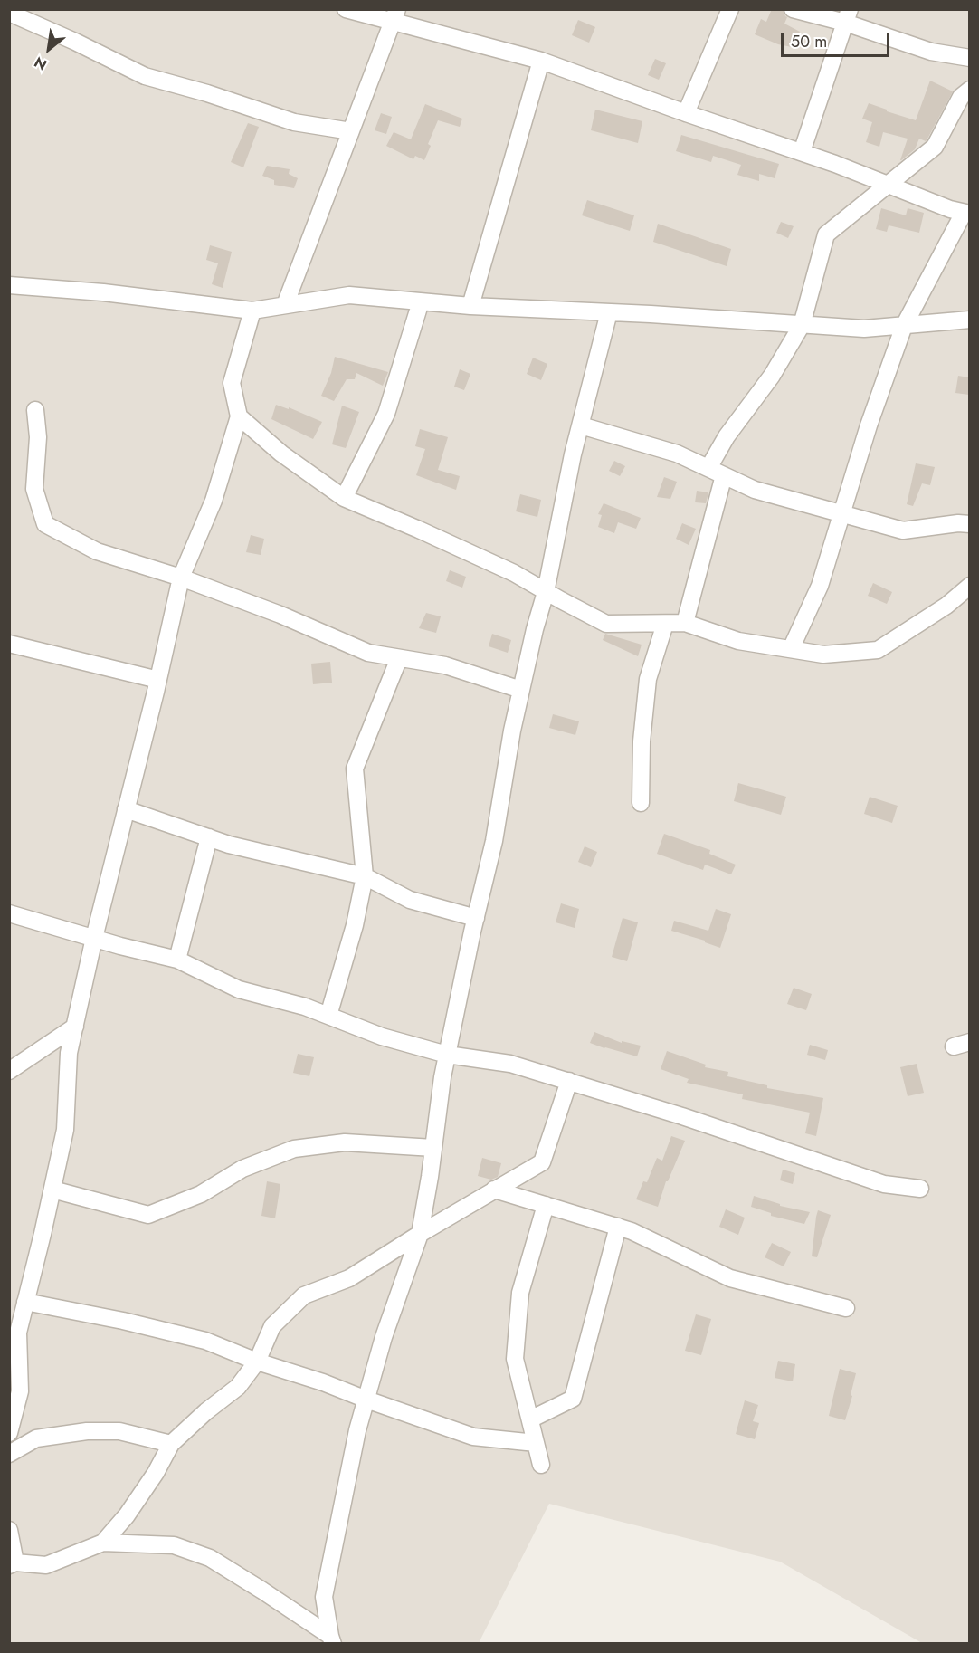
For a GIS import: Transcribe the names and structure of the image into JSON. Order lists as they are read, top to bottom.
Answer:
{
  "scale_bar": "50 m",
  "north": "bottom left"
}
